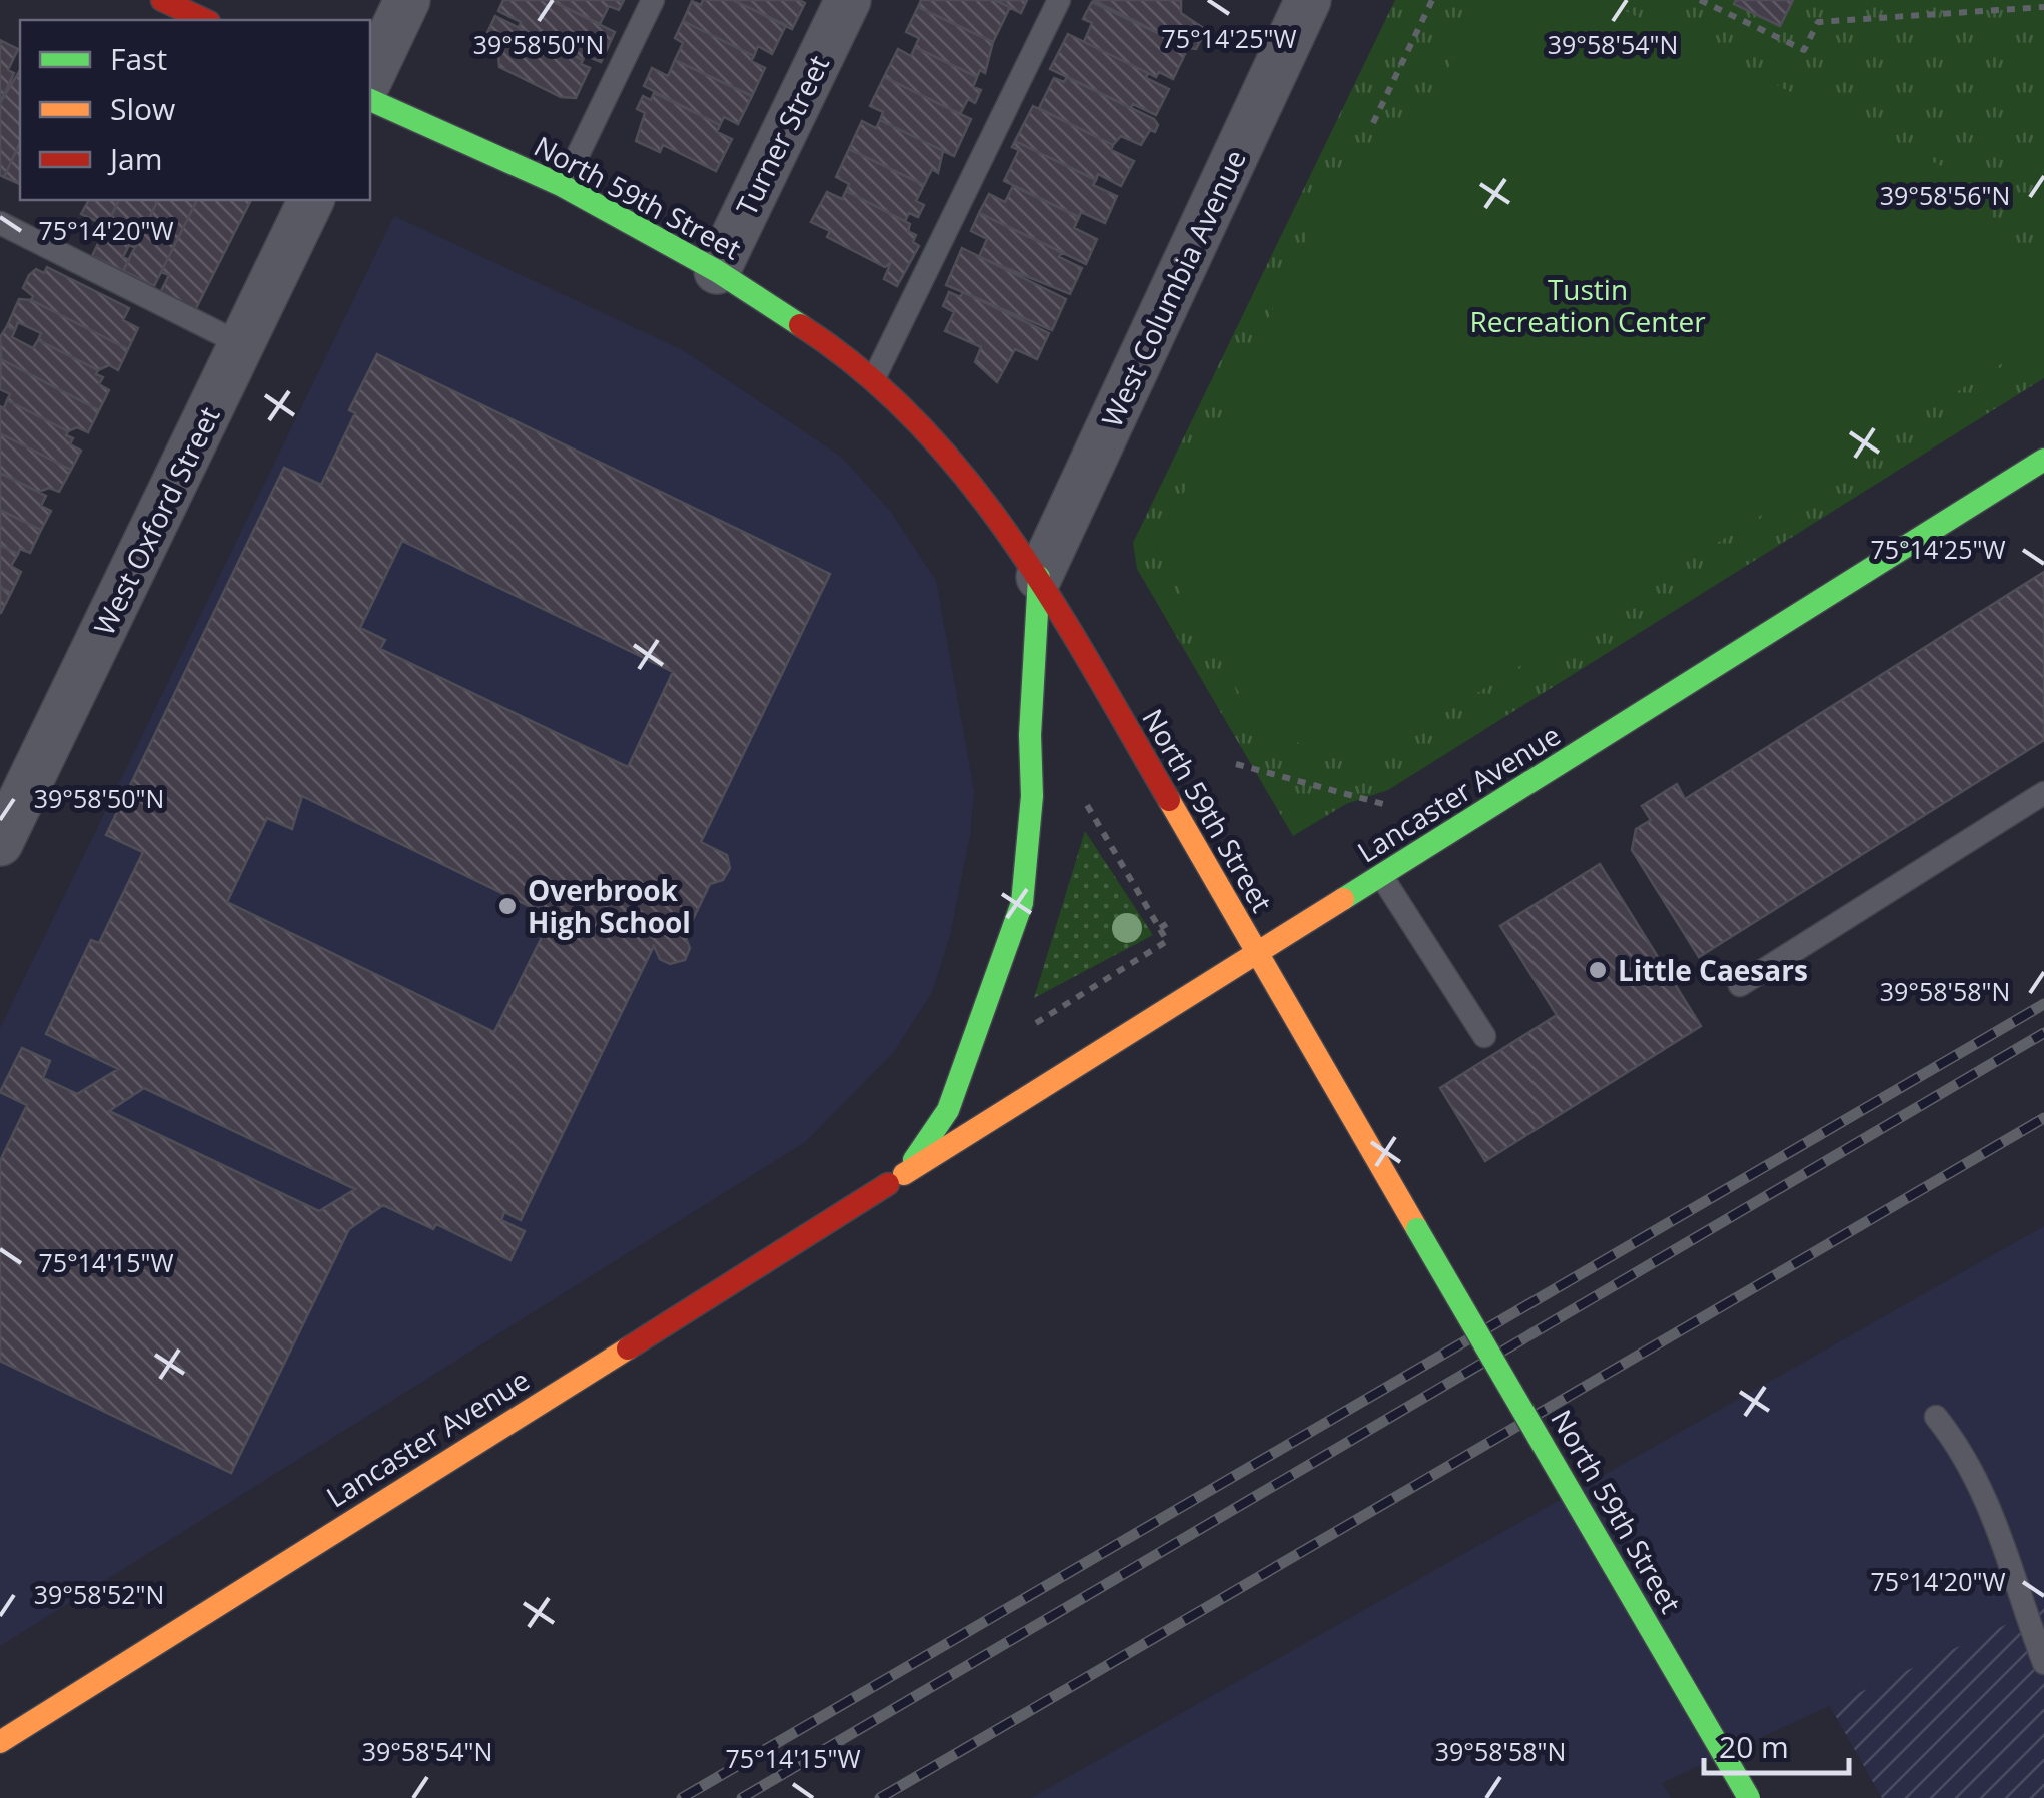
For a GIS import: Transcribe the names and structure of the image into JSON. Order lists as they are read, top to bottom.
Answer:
{
  "streets": {
    "main road": ["North 59th Street", "Lancaster Avenue"],
    "street": ["Turner Street", "West Columbia Avenue", "West Oxford Street"]
  },
  "crossings": [
    ["Turner Street", "North 59th Street"],
    ["North 59th Street", "West Columbia Avenue"],
    ["North 59th Street", "Lancaster Avenue"]
  ],
  "parks": ["Tustin Recreation Center"],
  "places": ["Overbrook High School", "Little Caesars"],
  "legend": ["Fast", "Slow", "Jam"],
  "scale_bar": "20 m",
  "coordinates": [
    "75°14'25\"W",
    "39°58'50\"N",
    "39°58'54\"N",
    "39°58'56\"N",
    "75°14'20\"W",
    "39°58'58\"N",
    "75°14'15\"W",
    "39°58'52\"N"
  ]
}
